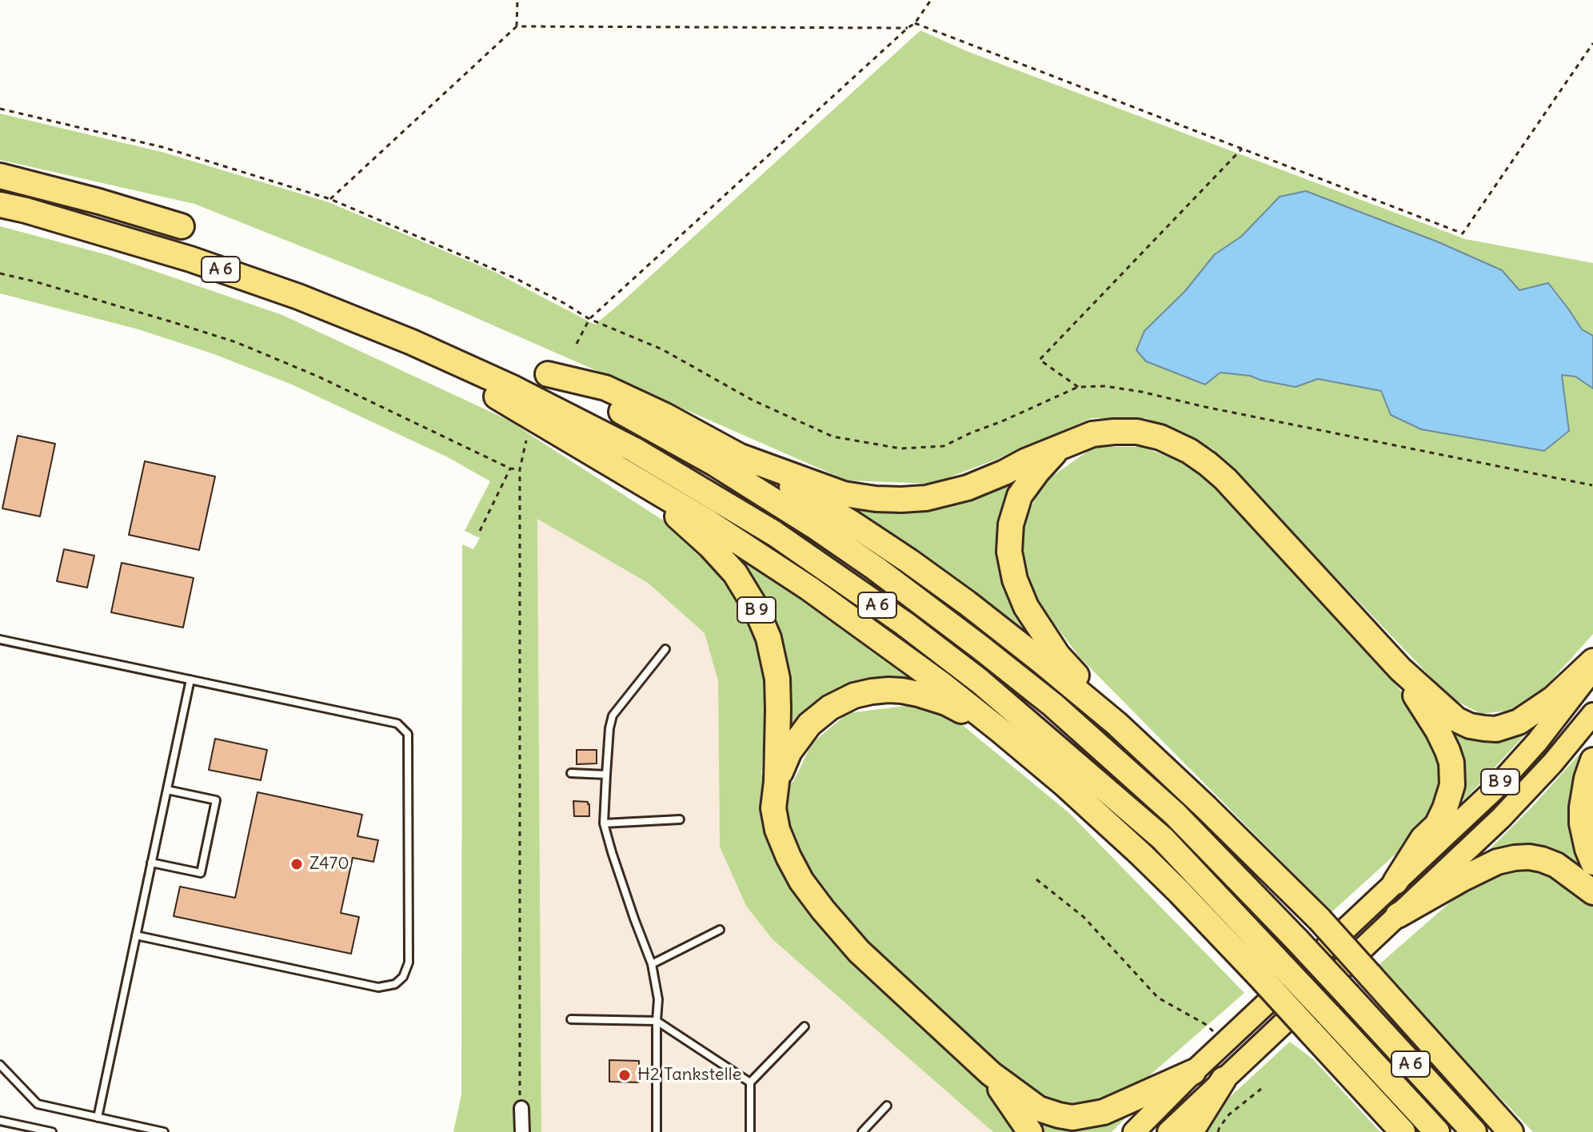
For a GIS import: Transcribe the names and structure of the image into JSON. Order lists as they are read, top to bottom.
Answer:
{
  "streets": {
    "highway": ["A 6", "B 9"]
  },
  "places": ["Z470", "H2 Tankstelle"]
}
